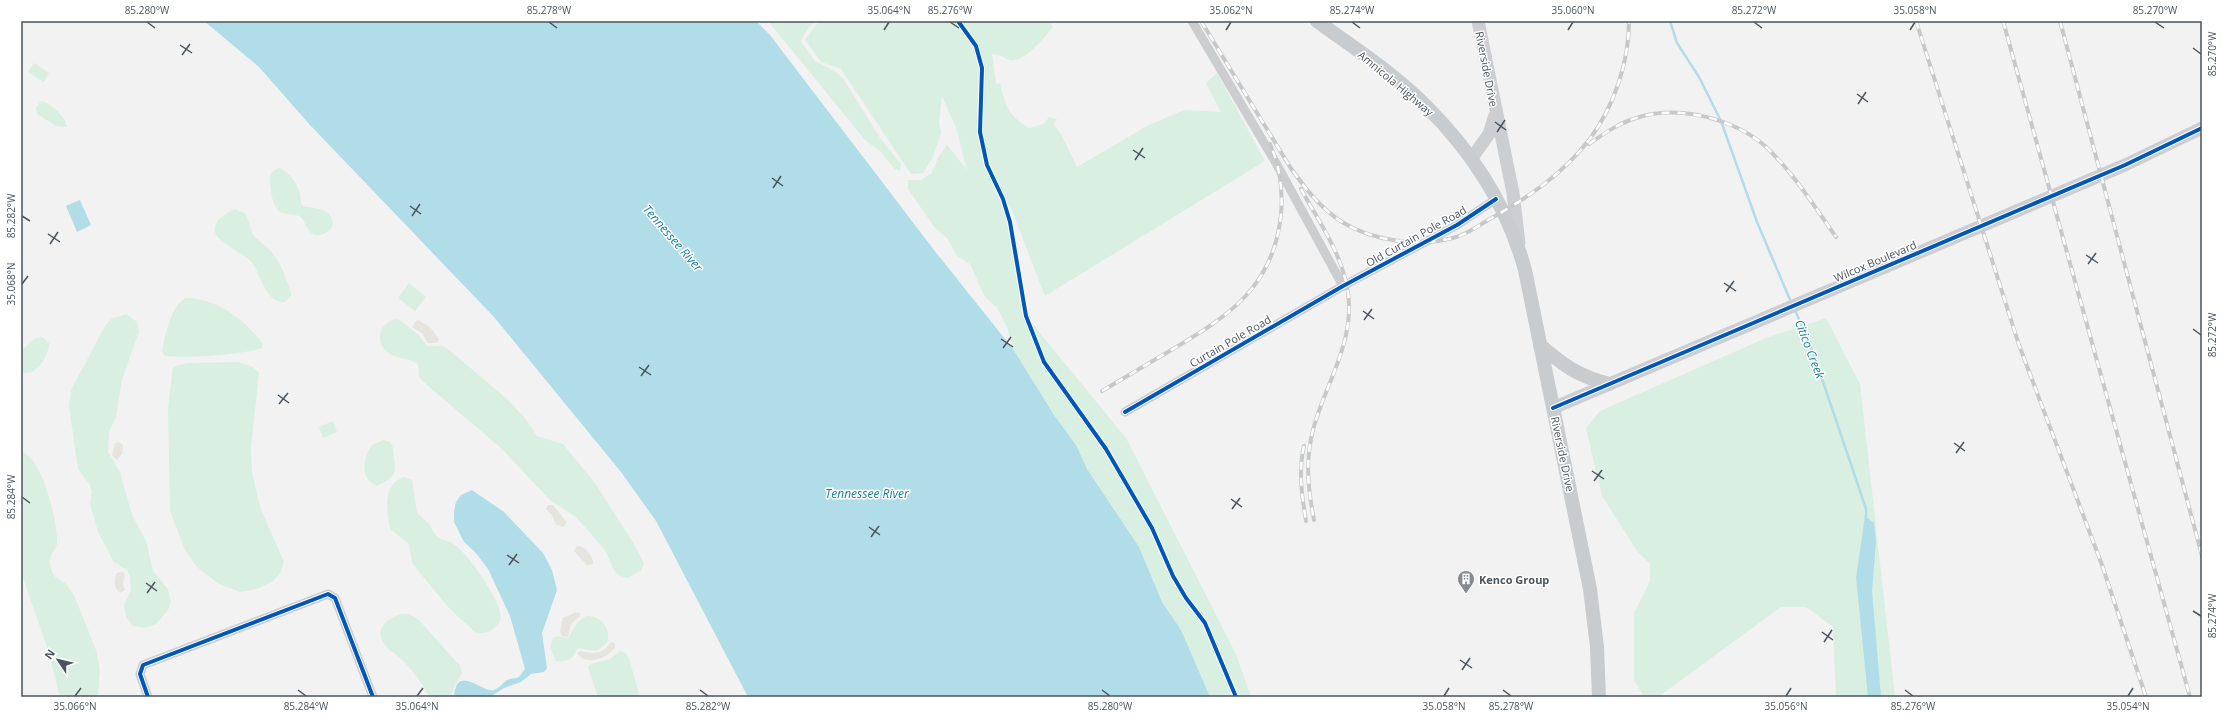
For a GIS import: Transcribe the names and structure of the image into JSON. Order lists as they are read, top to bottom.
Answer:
{
  "streets": {
    "main road": ["Riverside Drive", "Amnicola Highway", "Wilcox Boulevard"],
    "street": ["Old Curtain Pole Road", "Curtain Pole Road"]
  },
  "crossings": [
    ["Riverside Drive", "Amnicola Highway"],
    ["Riverside Drive", "Old Curtain Pole Road"],
    ["Riverside Drive", "Wilcox Boulevard"],
    ["Old Curtain Pole Road", "Curtain Pole Road"]
  ],
  "water": ["Tennessee River", "Citico Creek"],
  "places": {
    "building": ["Kenco Group"]
  },
  "north": "top left",
  "coordinates": [
    "85.280°W",
    "85.278°W",
    "35.064°N",
    "85.276°W",
    "35.062°N",
    "85.274°W",
    "35.060°N",
    "85.272°W",
    "35.058°N",
    "85.270°W",
    "85.282°W",
    "35.068°N",
    "85.284°W",
    "35.066°N",
    "35.056°N",
    "35.054°N"
  ]
}
